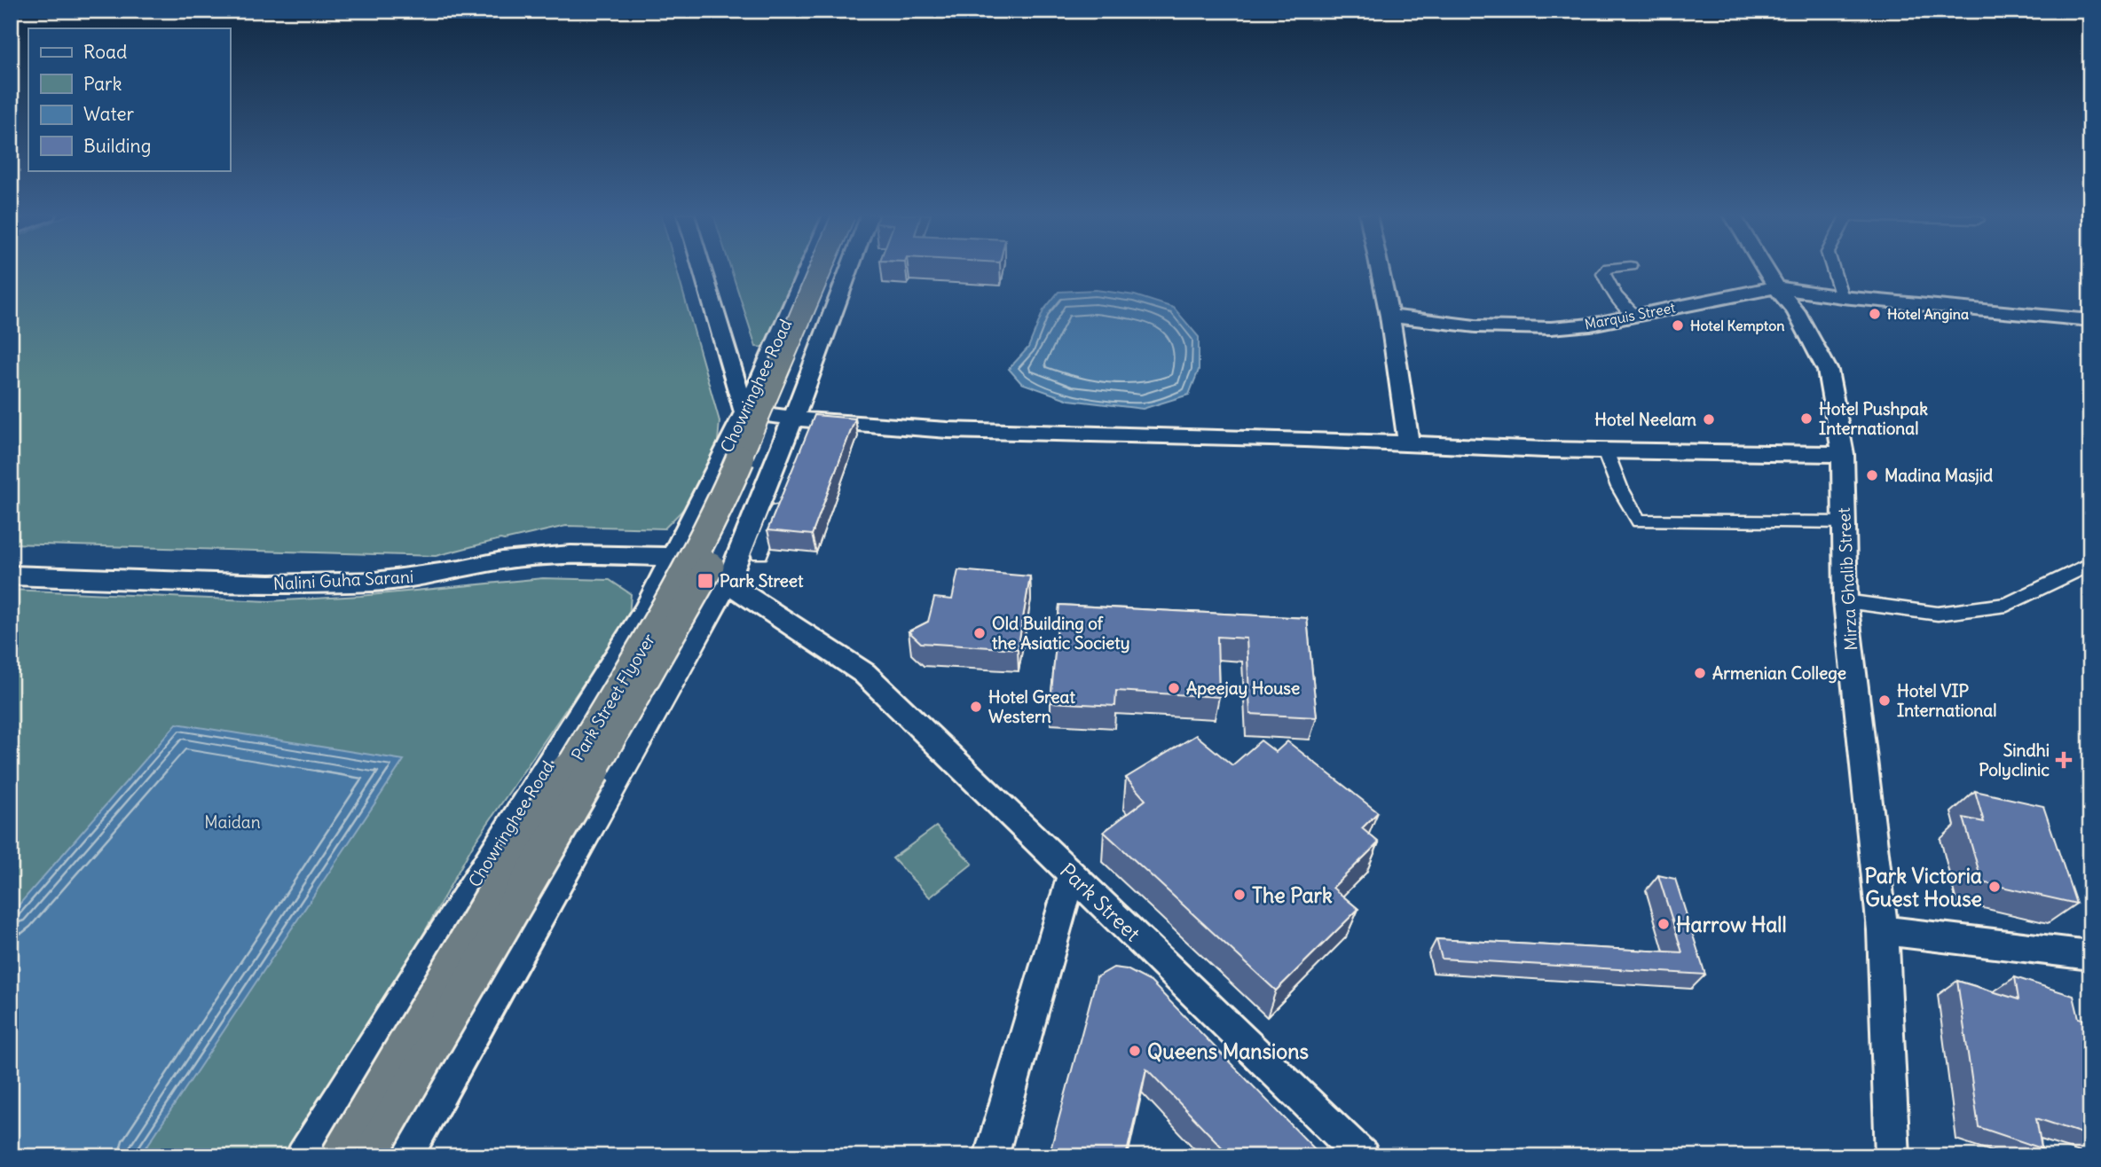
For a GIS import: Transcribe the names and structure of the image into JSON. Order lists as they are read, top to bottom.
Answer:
{
  "streets": {
    "main road": [
      "Marquis Street",
      "Chowringhee Road",
      "Mirza Ghalib Street",
      "Nalini Guha Sarani",
      "Park Street Flyover",
      "Park Street"
    ]
  },
  "crossings": [
    ["Marquis Street", "Mirza Ghalib Street"],
    ["Chowringhee Road", "Nalini Guha Sarani"],
    ["Chowringhee Road", "Park Street"],
    ["Nalini Guha Sarani", "Park Street"]
  ],
  "parks": ["Maidan"],
  "places": {
    "other": [
      "Hotel Angina",
      "Hotel Kempton",
      "Hotel Pushpak International",
      "Hotel Neelam",
      "Madina Masjid",
      "Old Building of the Asiatic Society",
      "Armenian College",
      "Apeejay House",
      "Hotel VIP International",
      "Hotel Great Western",
      "Park Victoria Guest House",
      "The Park",
      "Harrow Hall",
      "Queens Mansions"
    ],
    "transit": ["Park Street"],
    "health": ["Sindhi Polyclinic"]
  },
  "legend": [
    "Road",
    "Park",
    "Water",
    "Building"
  ]
}
